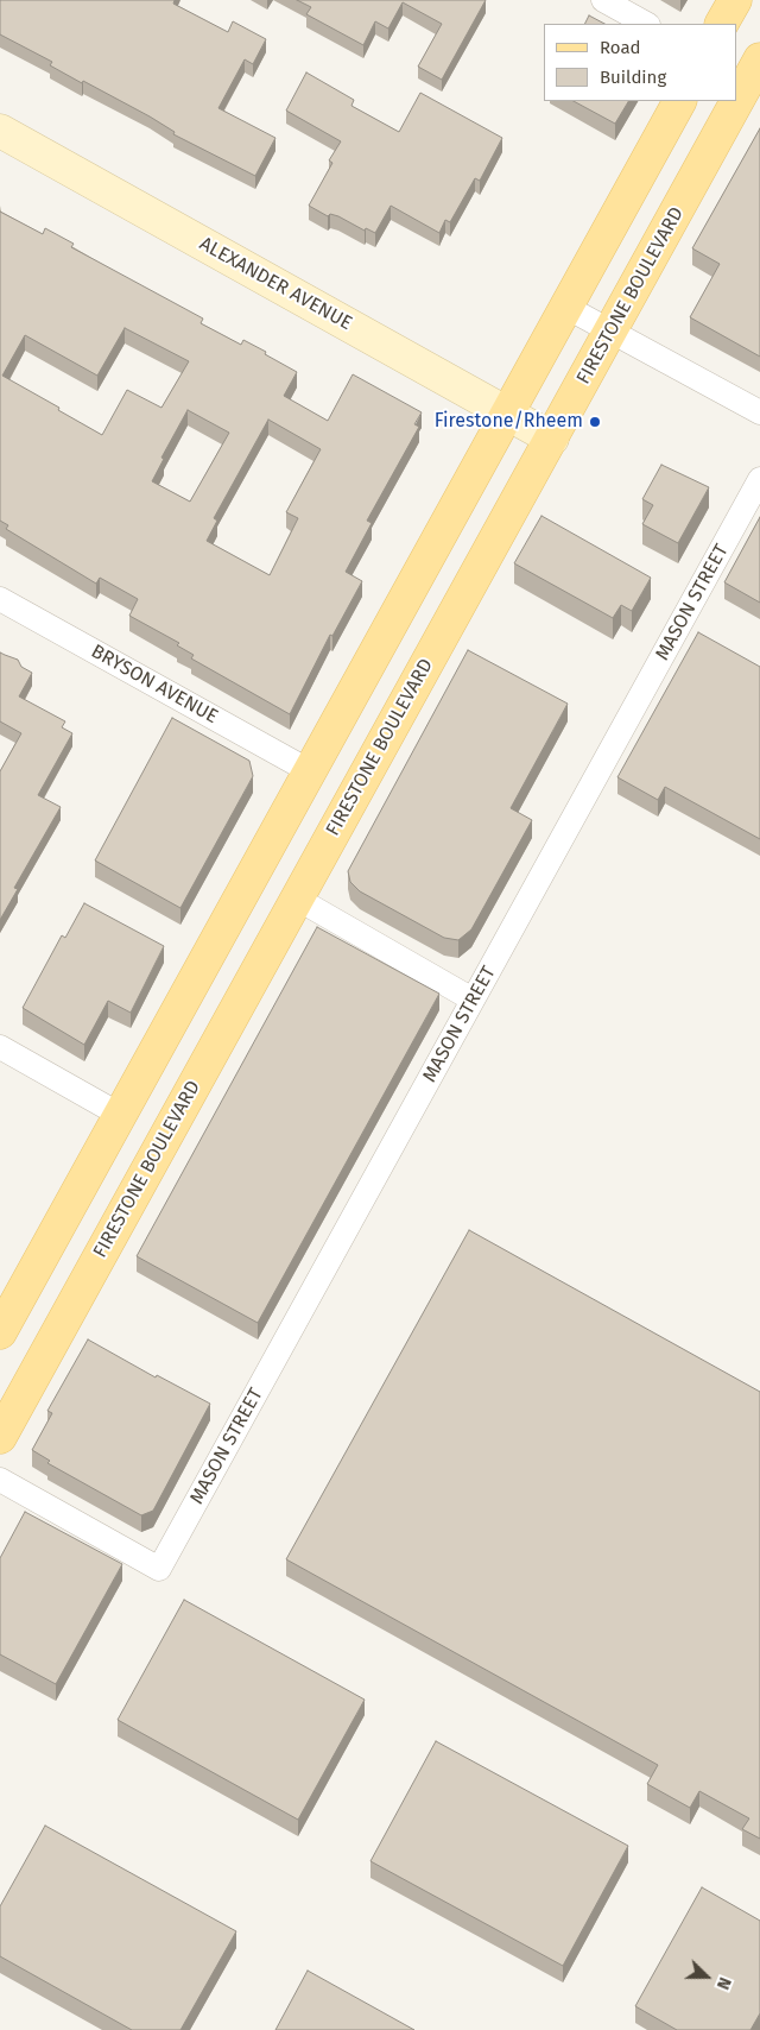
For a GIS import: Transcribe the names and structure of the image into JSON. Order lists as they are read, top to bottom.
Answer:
{
  "streets": {
    "main road": ["FIRESTONE BOULEVARD"],
    "street": ["ALEXANDER AVENUE", "MASON STREET", "BRYSON AVENUE"]
  },
  "crossings": [
    ["ALEXANDER AVENUE", "FIRESTONE BOULEVARD"]
  ],
  "places": ["Firestone/Rheem"],
  "legend": ["Road", "Building"],
  "north": "right"
}
